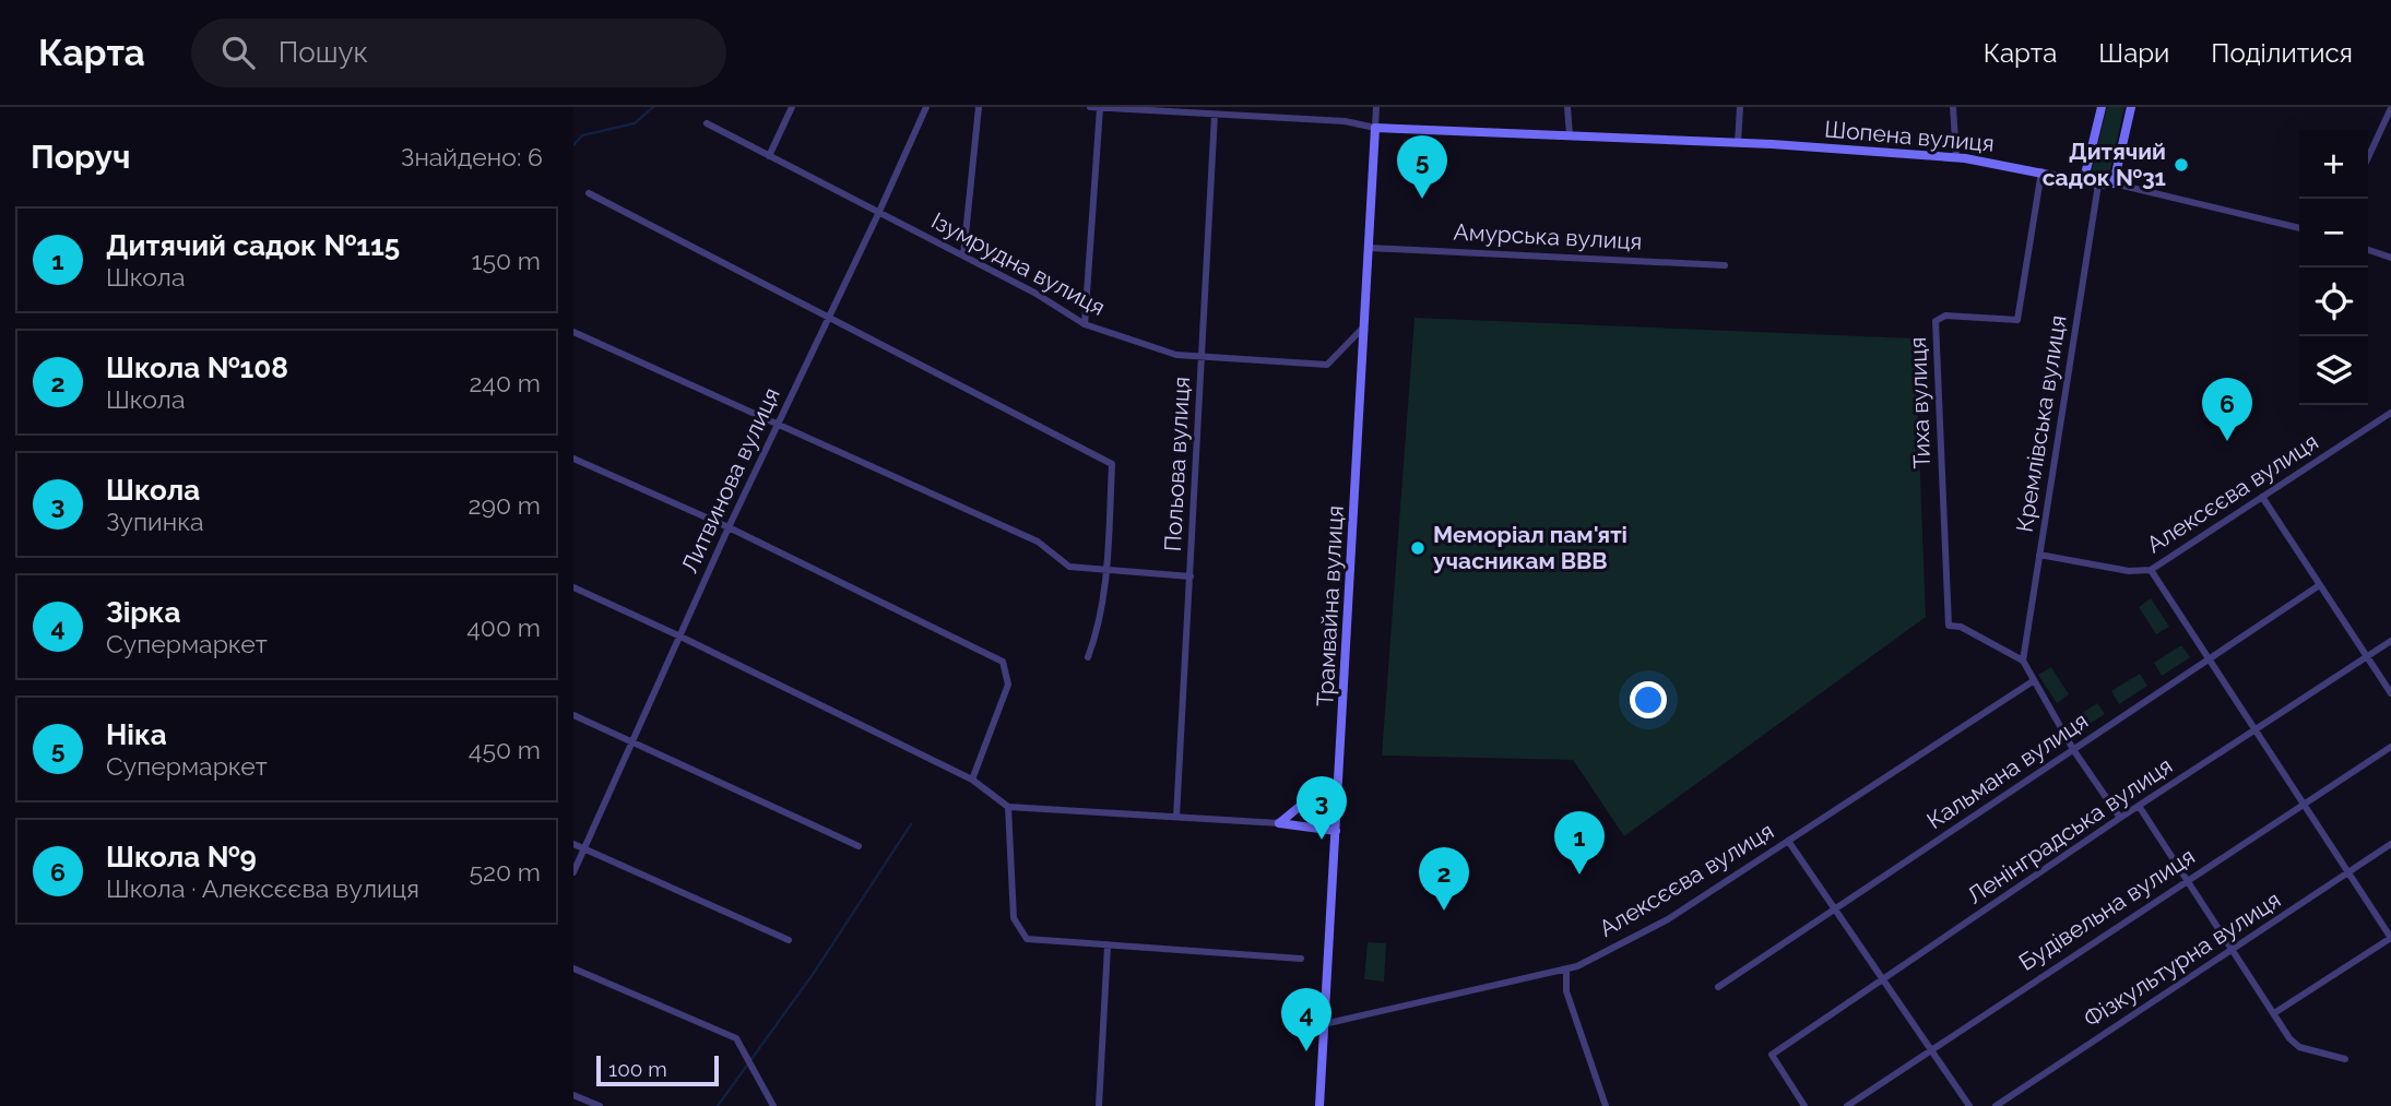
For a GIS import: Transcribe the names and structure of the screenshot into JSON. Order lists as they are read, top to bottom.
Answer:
{
  "streets": {
    "street": [
      "Шопена вулиця",
      "Амурська вулиця",
      "Ізумрудна вулиця",
      "Тиха вулиця",
      "Кремлівська вулиця",
      "Польова вулиця",
      "Литвинова вулиця",
      "Алексєєва вулиця",
      "Трамвайна вулиця",
      "Кальмана вулиця",
      "Ленінградська вулиця",
      "Будівельна вулиця",
      "Фiзкультурна вулиця"
    ]
  },
  "crossings": [
    ["Шопена вулиця", "Тиха вулиця"],
    ["Шопена вулиця", "Кремлівська вулиця"],
    ["Шопена вулиця", "Польова вулиця"],
    ["Шопена вулиця", "Трамвайна вулиця"],
    ["Амурська вулиця", "Трамвайна вулиця"],
    ["Ізумрудна вулиця", "Польова вулиця"],
    ["Ізумрудна вулиця", "Литвинова вулиця"],
    ["Ізумрудна вулиця", "Трамвайна вулиця"],
    ["Тиха вулиця", "Кремлівська вулиця"],
    ["Кремлівська вулиця", "Алексєєва вулиця"],
    ["Алексєєва вулиця", "Трамвайна вулиця"]
  ],
  "places": ["Дитячий садок №31", "Меморіал пам'яті учасникам ВВВ"],
  "scale_bar": "100 m",
  "page": {
    "header": "Карта",
    "search": "Пошук",
    "nav": ["Карта", "Шари", "Поділитися"],
    "heading": ["Поруч", "Знайдено: 6"],
    "map_buttons": ["+", "−"],
    "pins": [
      "5",
      "6",
      "3",
      "1",
      "2",
      "4"
    ],
    "list": [
      {
        "mark": "1",
        "name": "Дитячий садок №115",
        "note": "Школа",
        "value": "150 m"
      },
      {
        "mark": "2",
        "name": "Школа №108",
        "note": "Школа",
        "value": "240 m"
      },
      {
        "mark": "3",
        "name": "Школа",
        "note": "Зупинка",
        "value": "290 m"
      },
      {
        "mark": "4",
        "name": "Зірка",
        "note": "Супермаркет",
        "value": "400 m"
      },
      {
        "mark": "5",
        "name": "Ніка",
        "note": "Супермаркет",
        "value": "450 m"
      },
      {
        "mark": "6",
        "name": "Школа №9",
        "note": "Школа · Алексєєва вулиця",
        "value": "520 m"
      }
    ],
    "scale": "100 m"
  }
}
